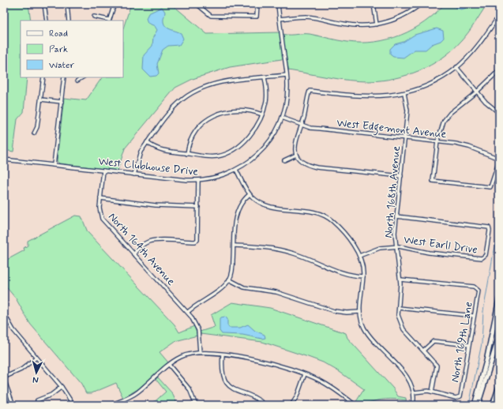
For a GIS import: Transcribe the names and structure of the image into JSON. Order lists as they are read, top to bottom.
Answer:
{
  "streets": {
    "street": [
      "West Edgemont Avenue",
      "West Clubhouse Drive",
      "North 168th Avenue",
      "West Earll Drive",
      "North 164th Avenue",
      "North 169th Lane"
    ]
  },
  "crossings": [
    ["West Edgemont Avenue", "West Clubhouse Drive"],
    ["West Edgemont Avenue", "North 168th Avenue"],
    ["West Clubhouse Drive", "North 164th Avenue"],
    ["North 168th Avenue", "West Earll Drive"],
    ["North 168th Avenue", "North 169th Lane"]
  ],
  "legend": ["Road", "Park", "Water"],
  "north": "bottom"
}
